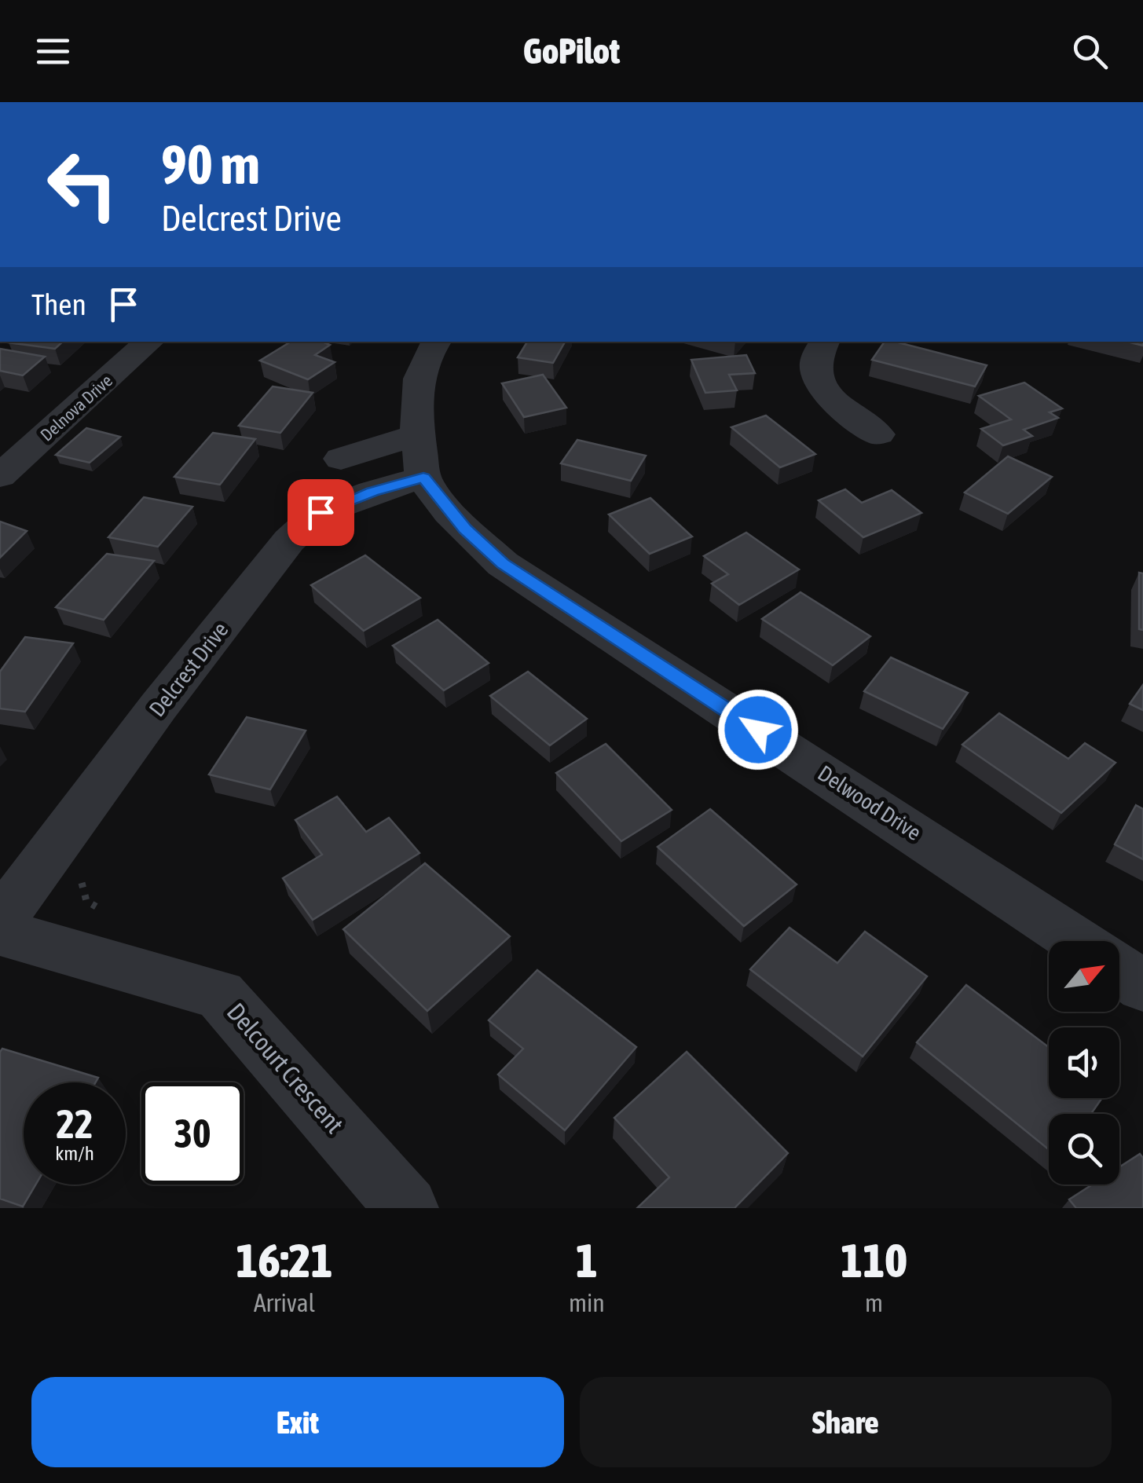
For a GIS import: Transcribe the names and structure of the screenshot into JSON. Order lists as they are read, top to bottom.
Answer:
{
  "streets": {
    "street": [
      "Delnova Drive",
      "Delcrest Drive",
      "Delwood Drive",
      "Delcourt Crescent"
    ]
  },
  "crossings": [
    ["Delcrest Drive", "Delwood Drive"]
  ],
  "north": "top right",
  "page": {
    "header": "GoPilot",
    "turn": ["90 m", "Delcrest Drive"],
    "then": "Then",
    "speed": "22 km/h",
    "limit": "30",
    "eta": [
      "16:21",
      "Arrival",
      "1",
      "min",
      "110",
      "m"
    ],
    "buttons": ["Exit", "Share"]
  }
}
